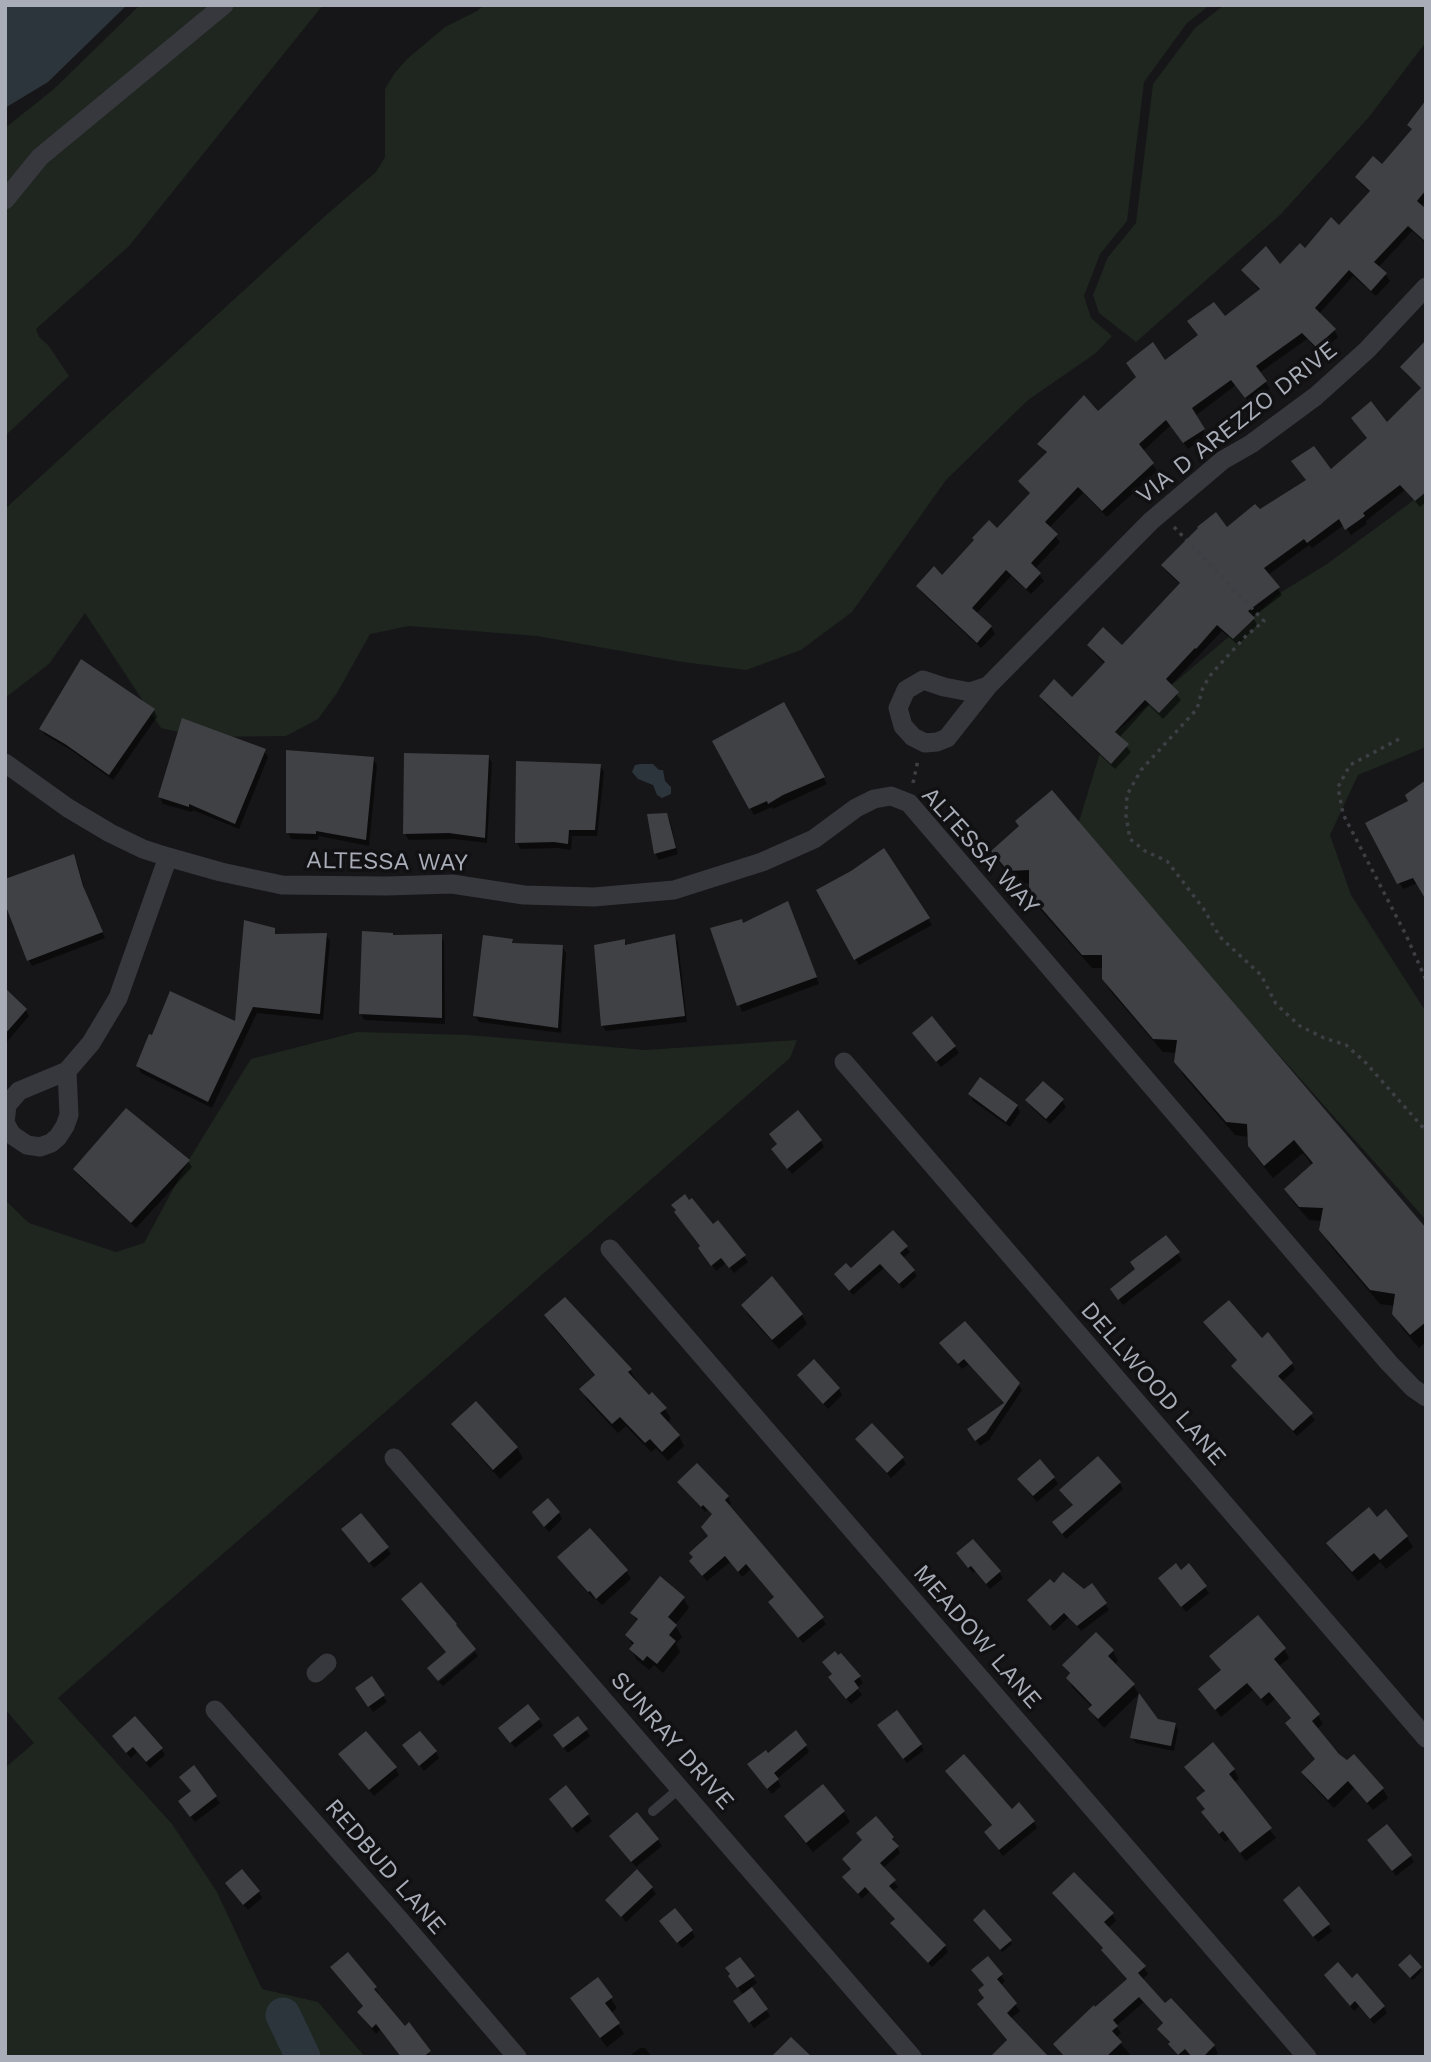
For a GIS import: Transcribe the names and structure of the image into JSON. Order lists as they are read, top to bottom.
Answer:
{
  "streets": {
    "street": [
      "VIA D AREZZO DRIVE",
      "ALTESSA WAY",
      "DELLWOOD LANE",
      "MEADOW LANE",
      "SUNRAY DRIVE",
      "REDBUD LANE"
    ]
  }
}
